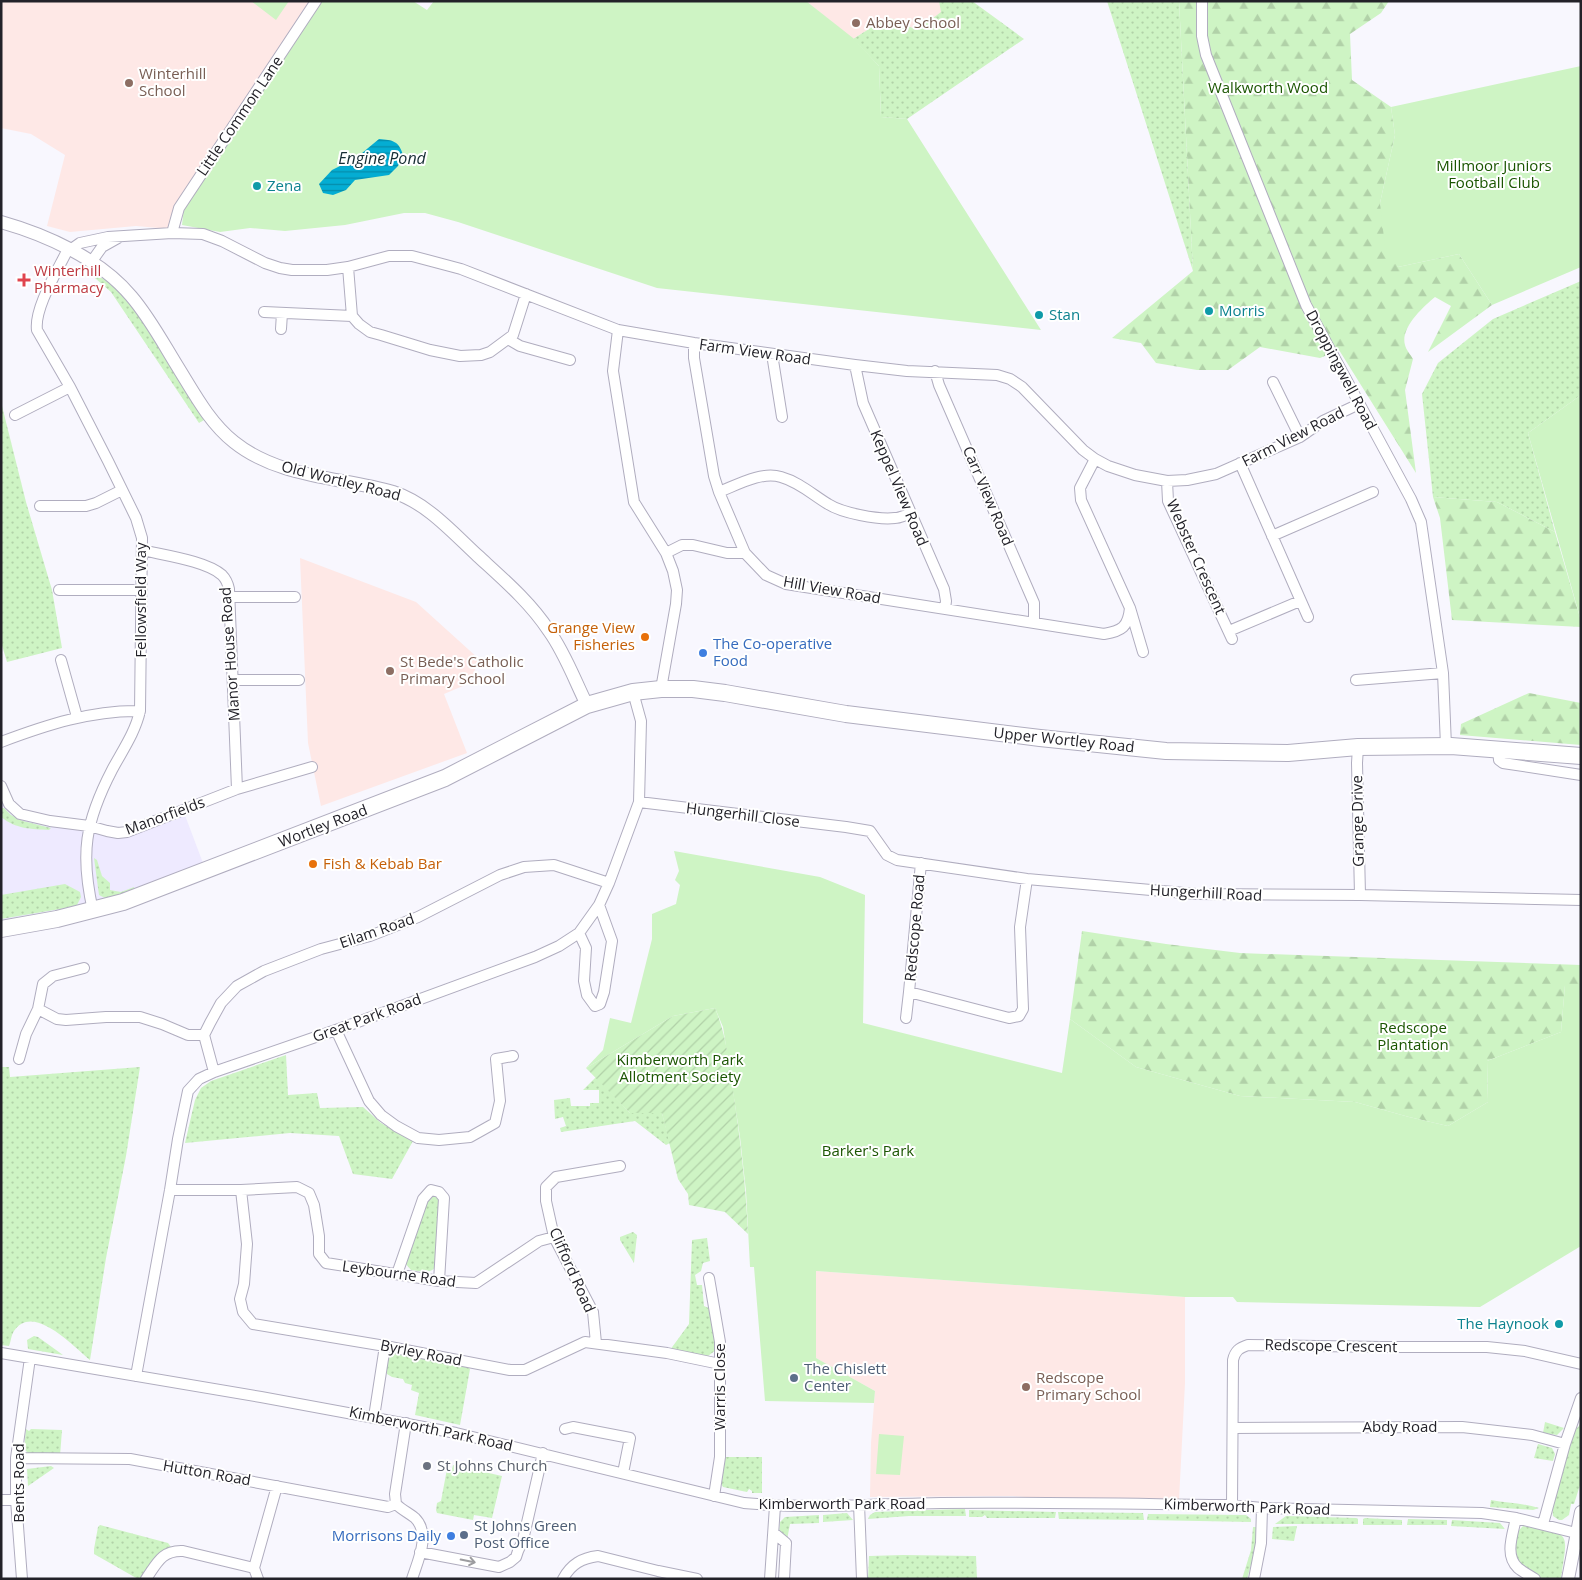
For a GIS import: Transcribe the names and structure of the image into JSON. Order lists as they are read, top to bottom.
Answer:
{
  "streets": {
    "main road": ["Upper Wortley Road", "Wortley Road"],
    "street": [
      "Little Common Lane",
      "Farm View Road",
      "Droppingwell Road",
      "Old Wortley Road",
      "Keppel View Road",
      "Carr View Road",
      "Webster Crescent",
      "Hill View Road",
      "Fellowsfield Way",
      "Manor House Road",
      "Hungerhill Close",
      "Manorfields",
      "Grange Drive",
      "Hungerhill Road",
      "Redscope Road",
      "Eilam Road",
      "Great Park Road",
      "Clifford Road",
      "Leybourne Road",
      "Redscope Crescent",
      "Byrley Road",
      "Warris Close",
      "Abdy Road",
      "Kimberworth Park Road",
      "Hutton Road",
      "Bents Road"
    ]
  },
  "crossings": [
    ["Little Common Lane", "Farm View Road"],
    ["Farm View Road", "Droppingwell Road"],
    ["Farm View Road", "Old Wortley Road"],
    ["Farm View Road", "Keppel View Road"],
    ["Farm View Road", "Carr View Road"],
    ["Farm View Road", "Webster Crescent"],
    ["Farm View Road", "Hill View Road"],
    ["Farm View Road", "Fellowsfield Way"],
    ["Droppingwell Road", "Upper Wortley Road"],
    ["Old Wortley Road", "Fellowsfield Way"],
    ["Old Wortley Road", "Wortley Road"],
    ["Keppel View Road", "Hill View Road"],
    ["Carr View Road", "Hill View Road"],
    ["Fellowsfield Way", "Manor House Road"],
    ["Fellowsfield Way", "Manorfields"],
    ["Fellowsfield Way", "Wortley Road"],
    ["Manor House Road", "Manorfields"],
    ["Upper Wortley Road", "Grange Drive"],
    ["Upper Wortley Road", "Wortley Road"],
    ["Upper Wortley Road", "Great Park Road"],
    ["Hungerhill Close", "Hungerhill Road"],
    ["Hungerhill Close", "Great Park Road"],
    ["Grange Drive", "Hungerhill Road"],
    ["Wortley Road", "Great Park Road"],
    ["Hungerhill Road", "Redscope Road"],
    ["Eilam Road", "Great Park Road"],
    ["Great Park Road", "Leybourne Road"],
    ["Great Park Road", "Kimberworth Park Road"],
    ["Clifford Road", "Leybourne Road"],
    ["Clifford Road", "Byrley Road"],
    ["Leybourne Road", "Byrley Road"],
    ["Redscope Crescent", "Abdy Road"],
    ["Redscope Crescent", "Kimberworth Park Road"],
    ["Byrley Road", "Warris Close"],
    ["Warris Close", "Kimberworth Park Road"],
    ["Kimberworth Park Road", "Bents Road"],
    ["Hutton Road", "Bents Road"]
  ],
  "water": ["Engine Pond"],
  "parks": [
    "Walkworth Wood",
    "Millmoor Juniors Football Club",
    "Redscope Plantation",
    "Kimberworth Park Allotment Society",
    "Barker's Park"
  ],
  "places": {
    "other": [
      "Abbey School",
      "Winterhill School",
      "Zena",
      "Morris",
      "Stan",
      "Grange View Fisheries",
      "The Co-operative Food",
      "St Bede's Catholic Primary School",
      "Fish & Kebab Bar",
      "The Haynook",
      "The Chislett Center",
      "Redscope Primary School",
      "St Johns Church",
      "St Johns Green Post Office",
      "Morrisons Daily"
    ],
    "health": ["Winterhill Pharmacy"]
  }
}
